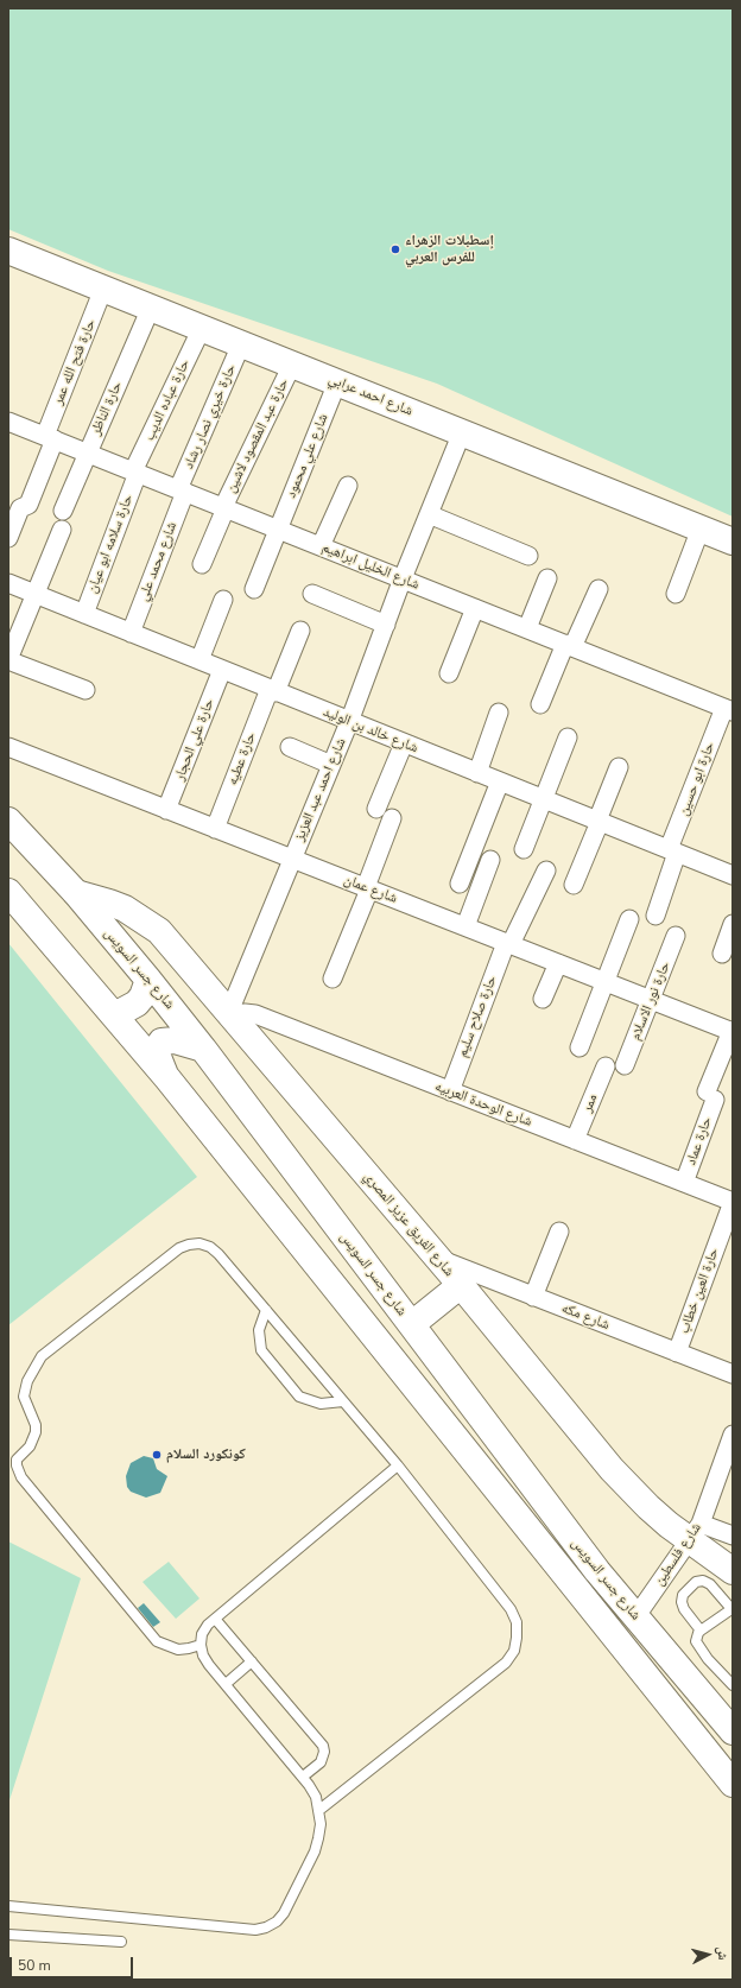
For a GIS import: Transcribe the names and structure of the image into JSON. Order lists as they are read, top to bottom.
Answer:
{
  "streets": {
    "main road": ["شارع احمد عرابي", "شارع جسر السويس", "شارع الفريق عزيز المصري"],
    "street": [
      "حارة فتح الله عمر",
      "حارة عباده الديب",
      "حارة الناظر",
      "حارة خيري نصار رشاد",
      "حارة عبد المقصود لاشين",
      "شارع علي محمود",
      "حارة سلامه ابو عيان",
      "شارع محمد علي",
      "شارع الخليل ابراهيم",
      "شارع خالد بن الوليد",
      "حارة علي الحجار",
      "حارة عطيه",
      "حارة ابو حسين",
      "شارع احمد عبد العزيز",
      "شارع عمان",
      "حارة نور الاسلام",
      "حارة صلاح سليم",
      "ممر",
      "شارع الوحدة العربيه",
      "حارة عماد",
      "حارة العين خطاب",
      "شارع مكه",
      "شارع فلسطين"
    ]
  },
  "crossings": [
    ["حارة فتح الله عمر", "شارع احمد عرابي"],
    ["حارة فتح الله عمر", "شارع الخليل ابراهيم"],
    ["شارع احمد عرابي", "حارة عباده الديب"],
    ["شارع احمد عرابي", "حارة الناظر"],
    ["شارع احمد عرابي", "حارة خيري نصار رشاد"],
    ["شارع احمد عرابي", "حارة عبد المقصود لاشين"],
    ["شارع احمد عرابي", "شارع علي محمود"],
    ["شارع احمد عرابي", "شارع احمد عبد العزيز"],
    ["حارة عباده الديب", "حارة سلامه ابو عيان"],
    ["حارة عباده الديب", "شارع الخليل ابراهيم"],
    ["حارة الناظر", "شارع الخليل ابراهيم"],
    ["حارة خيري نصار رشاد", "شارع محمد علي"],
    ["حارة خيري نصار رشاد", "شارع الخليل ابراهيم"],
    ["حارة عبد المقصود لاشين", "شارع الخليل ابراهيم"],
    ["شارع علي محمود", "شارع الخليل ابراهيم"],
    ["حارة سلامه ابو عيان", "شارع الخليل ابراهيم"],
    ["حارة سلامه ابو عيان", "شارع خالد بن الوليد"],
    ["شارع محمد علي", "شارع الخليل ابراهيم"],
    ["شارع محمد علي", "شارع خالد بن الوليد"],
    ["شارع الخليل ابراهيم", "حارة ابو حسين"],
    ["شارع الخليل ابراهيم", "شارع احمد عبد العزيز"],
    ["شارع خالد بن الوليد", "حارة علي الحجار"],
    ["شارع خالد بن الوليد", "حارة عطيه"],
    ["شارع خالد بن الوليد", "حارة ابو حسين"],
    ["شارع خالد بن الوليد", "شارع احمد عبد العزيز"],
    ["حارة علي الحجار", "شارع عمان"],
    ["حارة عطيه", "شارع عمان"],
    ["شارع احمد عبد العزيز", "شارع عمان"],
    ["شارع احمد عبد العزيز", "شارع الوحدة العربيه"],
    ["شارع احمد عبد العزيز", "شارع الفريق عزيز المصري"],
    ["شارع عمان", "حارة نور الاسلام"],
    ["شارع عمان", "حارة صلاح سليم"],
    ["شارع عمان", "حارة عماد"],
    ["شارع جسر السويس", "شارع الفريق عزيز المصري"],
    ["شارع جسر السويس", "شارع فلسطين"],
    ["حارة صلاح سليم", "شارع الوحدة العربيه"],
    ["ممر", "شارع الوحدة العربيه"],
    ["شارع الوحدة العربيه", "حارة عماد"],
    ["شارع الوحدة العربيه", "شارع الفريق عزيز المصري"],
    ["شارع الوحدة العربيه", "حارة العين خطاب"],
    ["شارع الفريق عزيز المصري", "شارع مكه"],
    ["شارع الفريق عزيز المصري", "شارع فلسطين"],
    ["حارة العين خطاب", "شارع مكه"]
  ],
  "places": ["إسطبلات الزهراء للفرس العربي", "كونكورد السلام"],
  "scale_bar": "50 m",
  "north": "right"
}
